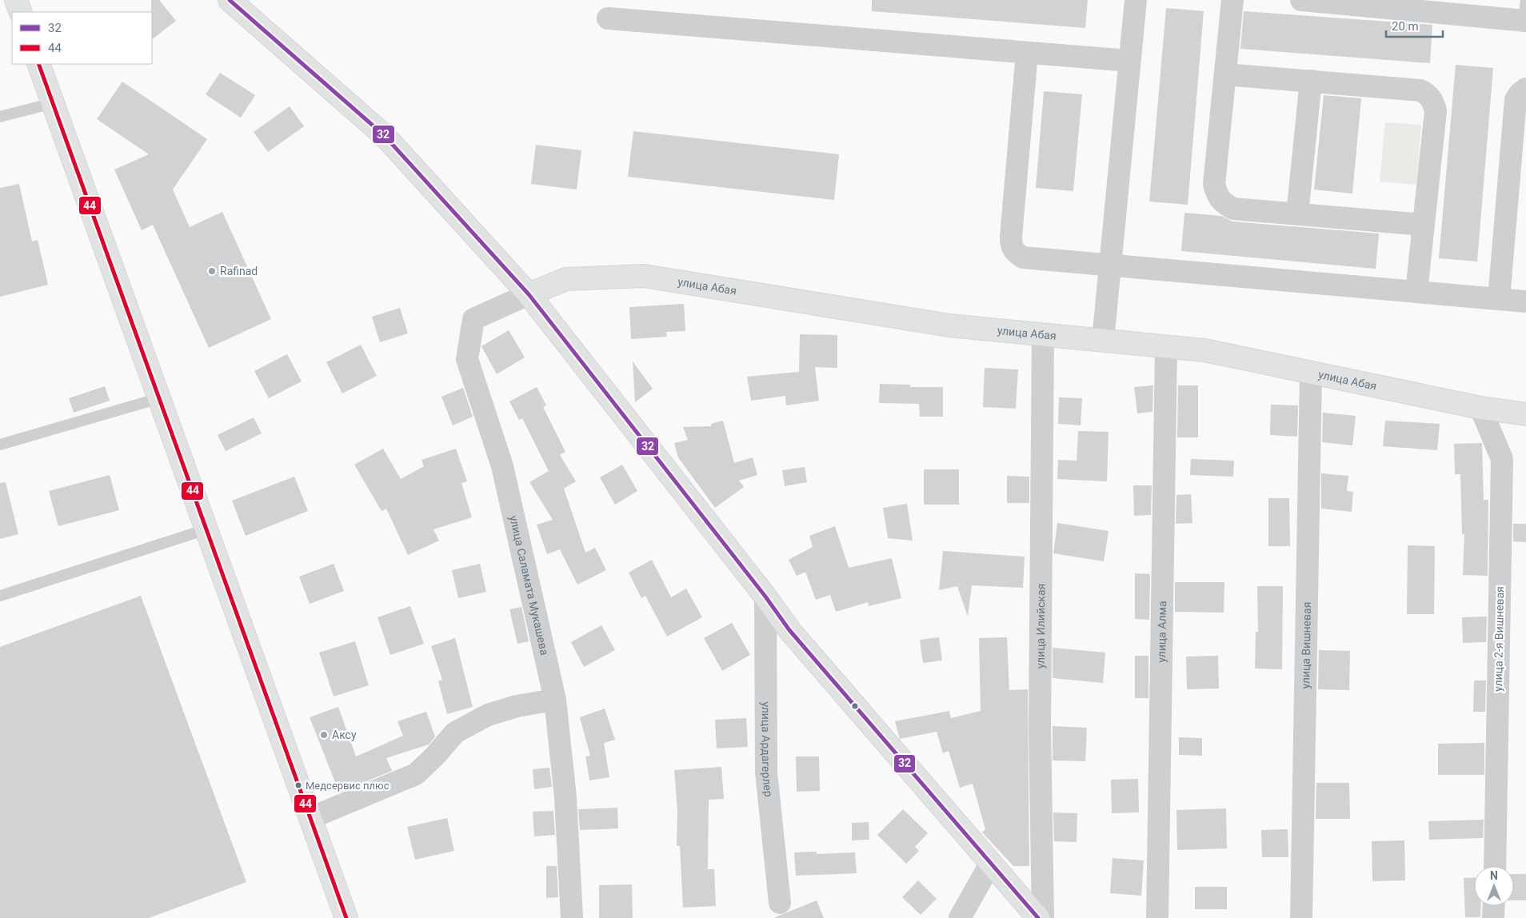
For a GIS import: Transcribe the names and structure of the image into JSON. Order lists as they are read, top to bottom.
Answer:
{
  "streets": {
    "street": [
      "улица Абая",
      "улица Саламата Мукашева",
      "улица Илийская",
      "улица Алма",
      "улица 2-я Вишневая",
      "улица Вишневая",
      "улица Ардагерлер"
    ]
  },
  "crossings": [
    ["улица Абая", "улица Саламата Мукашева"],
    ["улица Абая", "улица Илийская"],
    ["улица Абая", "улица Алма"],
    ["улица Абая", "улица 2-я Вишневая"],
    ["улица Абая", "улица Вишневая"]
  ],
  "places": ["Rafinad", "Аксу", "Медсервис плюс"],
  "lines": ["transit line 32", "transit line 44"],
  "legend": ["32", "44"],
  "scale_bar": "20 m",
  "north": "top"
}
